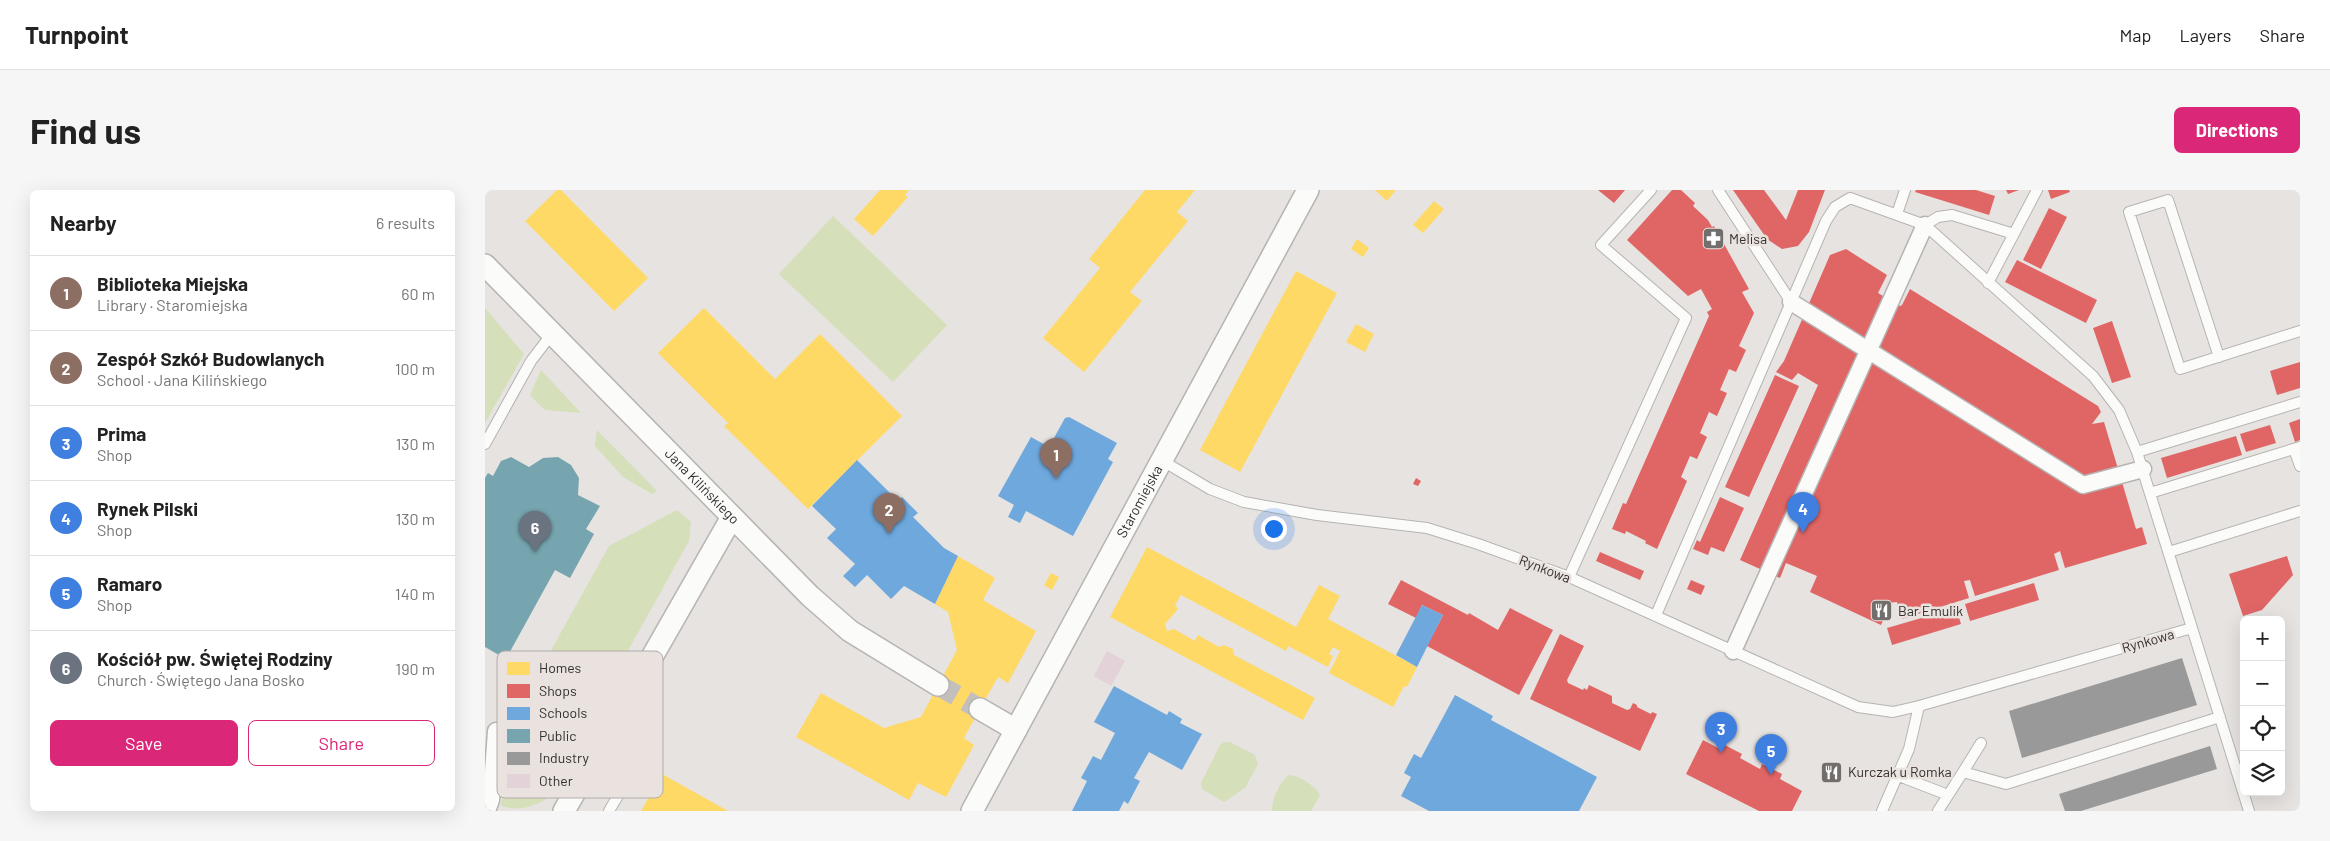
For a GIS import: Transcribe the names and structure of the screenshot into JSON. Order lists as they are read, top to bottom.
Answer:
{
  "streets": {
    "street": ["Jana Kilińskiego", "Staromiejska"],
    "lane": ["Rynkowa"]
  },
  "crossings": [
    ["Staromiejska", "Rynkowa"]
  ],
  "places": {
    "pharmacy": ["Melisa"],
    "restaurant": ["Bar Emulik", "Kurczak u Romka"]
  },
  "legend": [
    "Homes",
    "Shops",
    "Schools",
    "Public",
    "Industry",
    "Other"
  ],
  "page": {
    "header": "Turnpoint",
    "nav": ["Map", "Layers", "Share"],
    "buttons": [
      "Directions",
      ["Save", "Share"]
    ],
    "title": "Find us",
    "heading": ["Nearby", "6 results"],
    "list": [
      {
        "mark": "1",
        "name": "Biblioteka Miejska",
        "note": "Library · Staromiejska",
        "value": "60 m"
      },
      {
        "mark": "2",
        "name": "Zespół Szkół Budowlanych",
        "note": "School · Jana Kilińskiego",
        "value": "100 m"
      },
      {
        "mark": "3",
        "name": "Prima",
        "note": "Shop",
        "value": "130 m"
      },
      {
        "mark": "4",
        "name": "Rynek Pilski",
        "note": "Shop",
        "value": "130 m"
      },
      {
        "mark": "5",
        "name": "Ramaro",
        "note": "Shop",
        "value": "140 m"
      },
      {
        "mark": "6",
        "name": "Kościół pw. Świętej Rodziny",
        "note": "Church · Świętego Jana Bosko",
        "value": "190 m"
      }
    ],
    "pins": [
      "1",
      "4",
      "2",
      "6",
      "3",
      "5"
    ],
    "map_buttons": ["+", "−"]
  }
}
